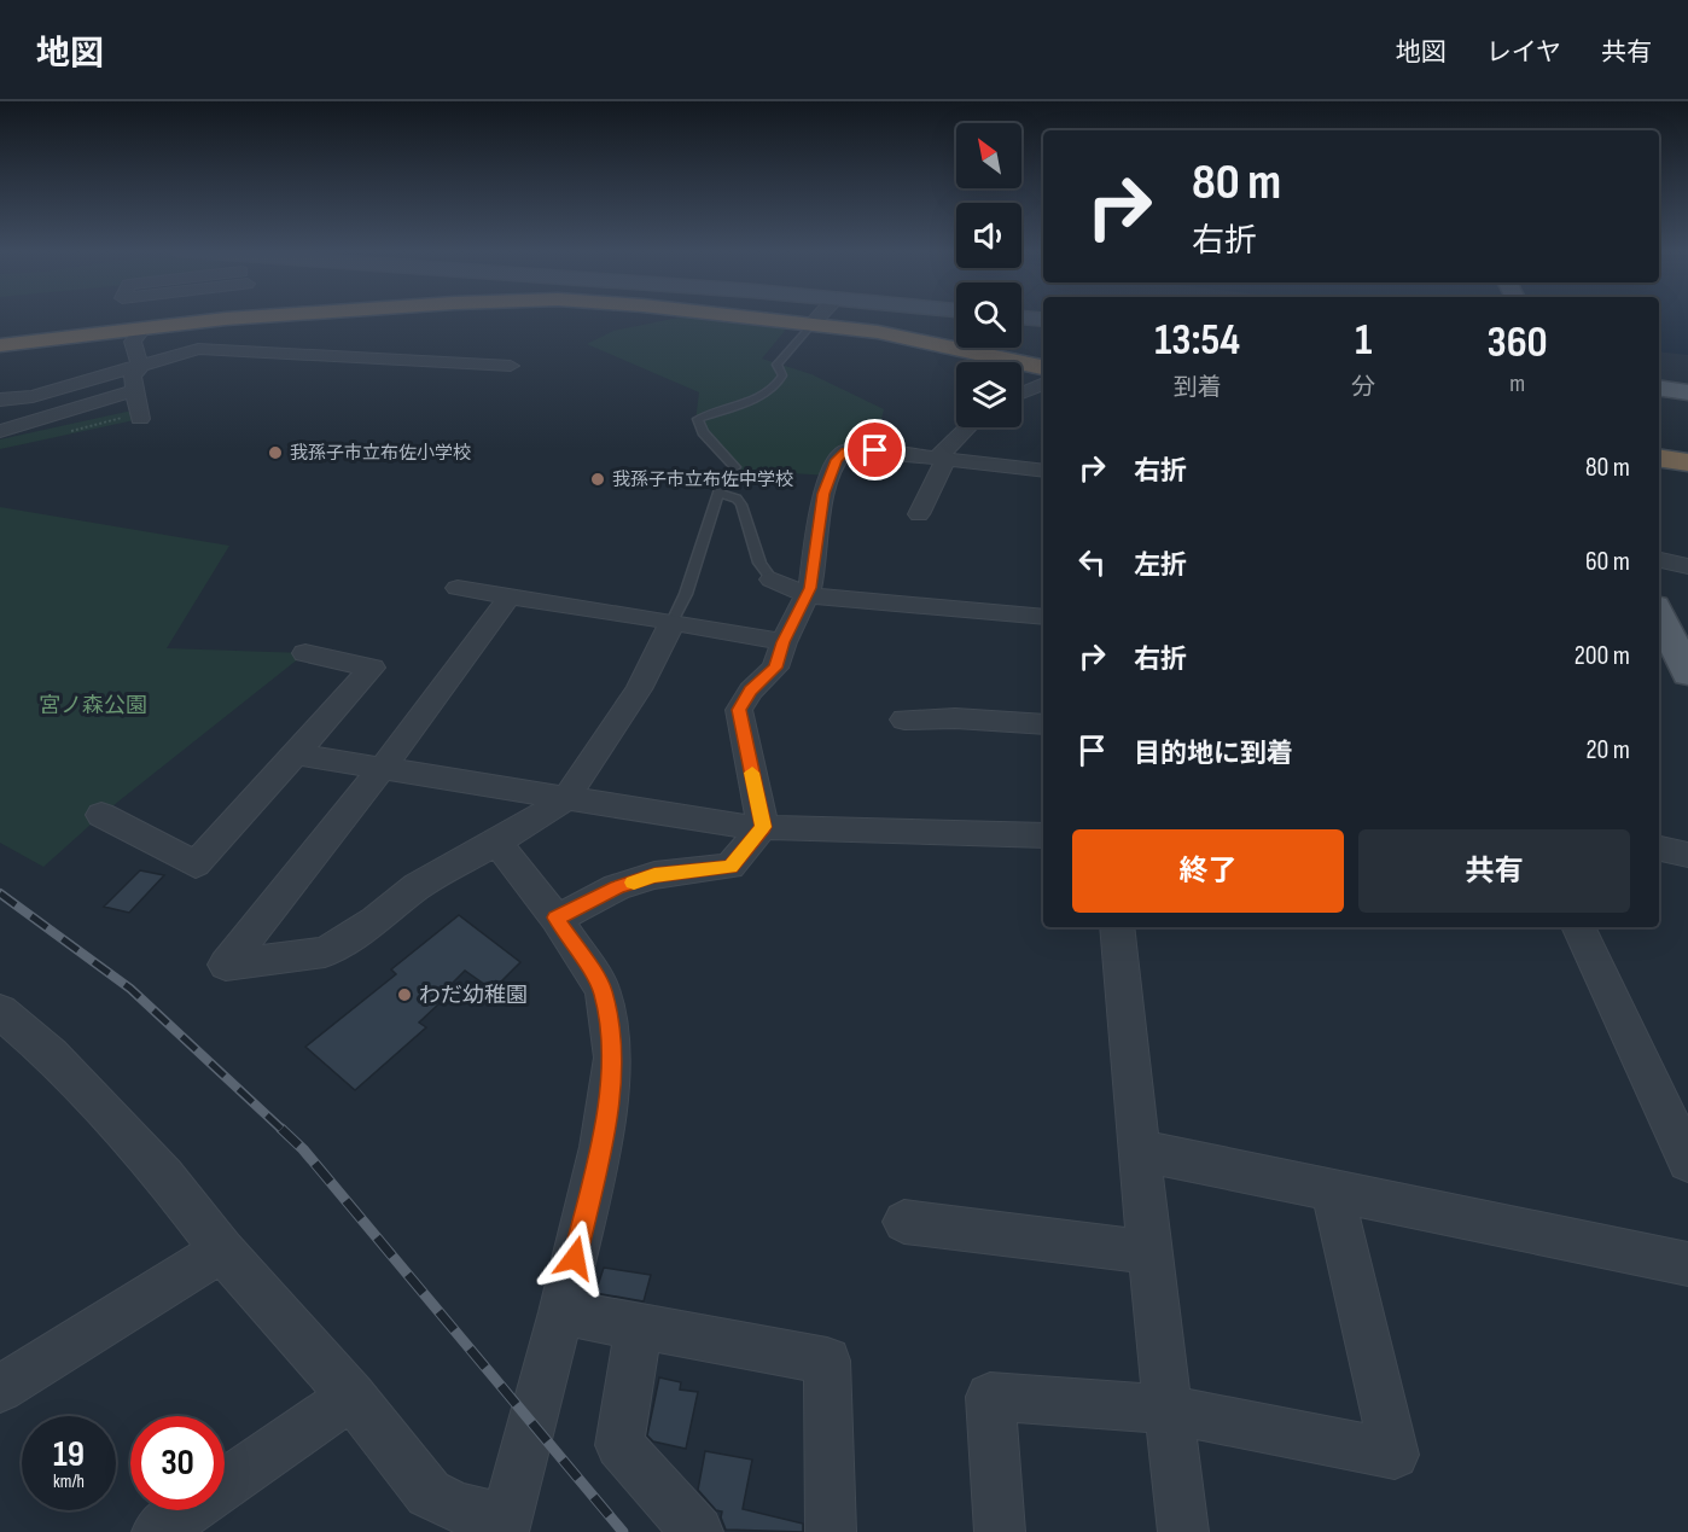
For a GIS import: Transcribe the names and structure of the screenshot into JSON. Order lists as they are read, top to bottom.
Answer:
{
  "parks": ["宮ノ森公園"],
  "places": ["我孫子市立布佐小学校", "我孫子市立布佐中学校", "わだ幼稚園"],
  "north": "top left",
  "page": {
    "header": "地図",
    "nav": ["地図", "レイヤ", "共有"],
    "turn": ["80 m", "右折"],
    "eta": [
      "13:54",
      "到着",
      "1",
      "分",
      "360",
      "m"
    ],
    "list": [
      {
        "name": "右折",
        "value": "80 m"
      },
      {
        "name": "左折",
        "value": "60 m"
      },
      {
        "name": "右折",
        "value": "200 m"
      },
      {
        "name": "目的地に到着",
        "value": "20 m"
      }
    ],
    "buttons": ["終了", "共有"],
    "speed": "19 km/h",
    "limit": "30"
  }
}
